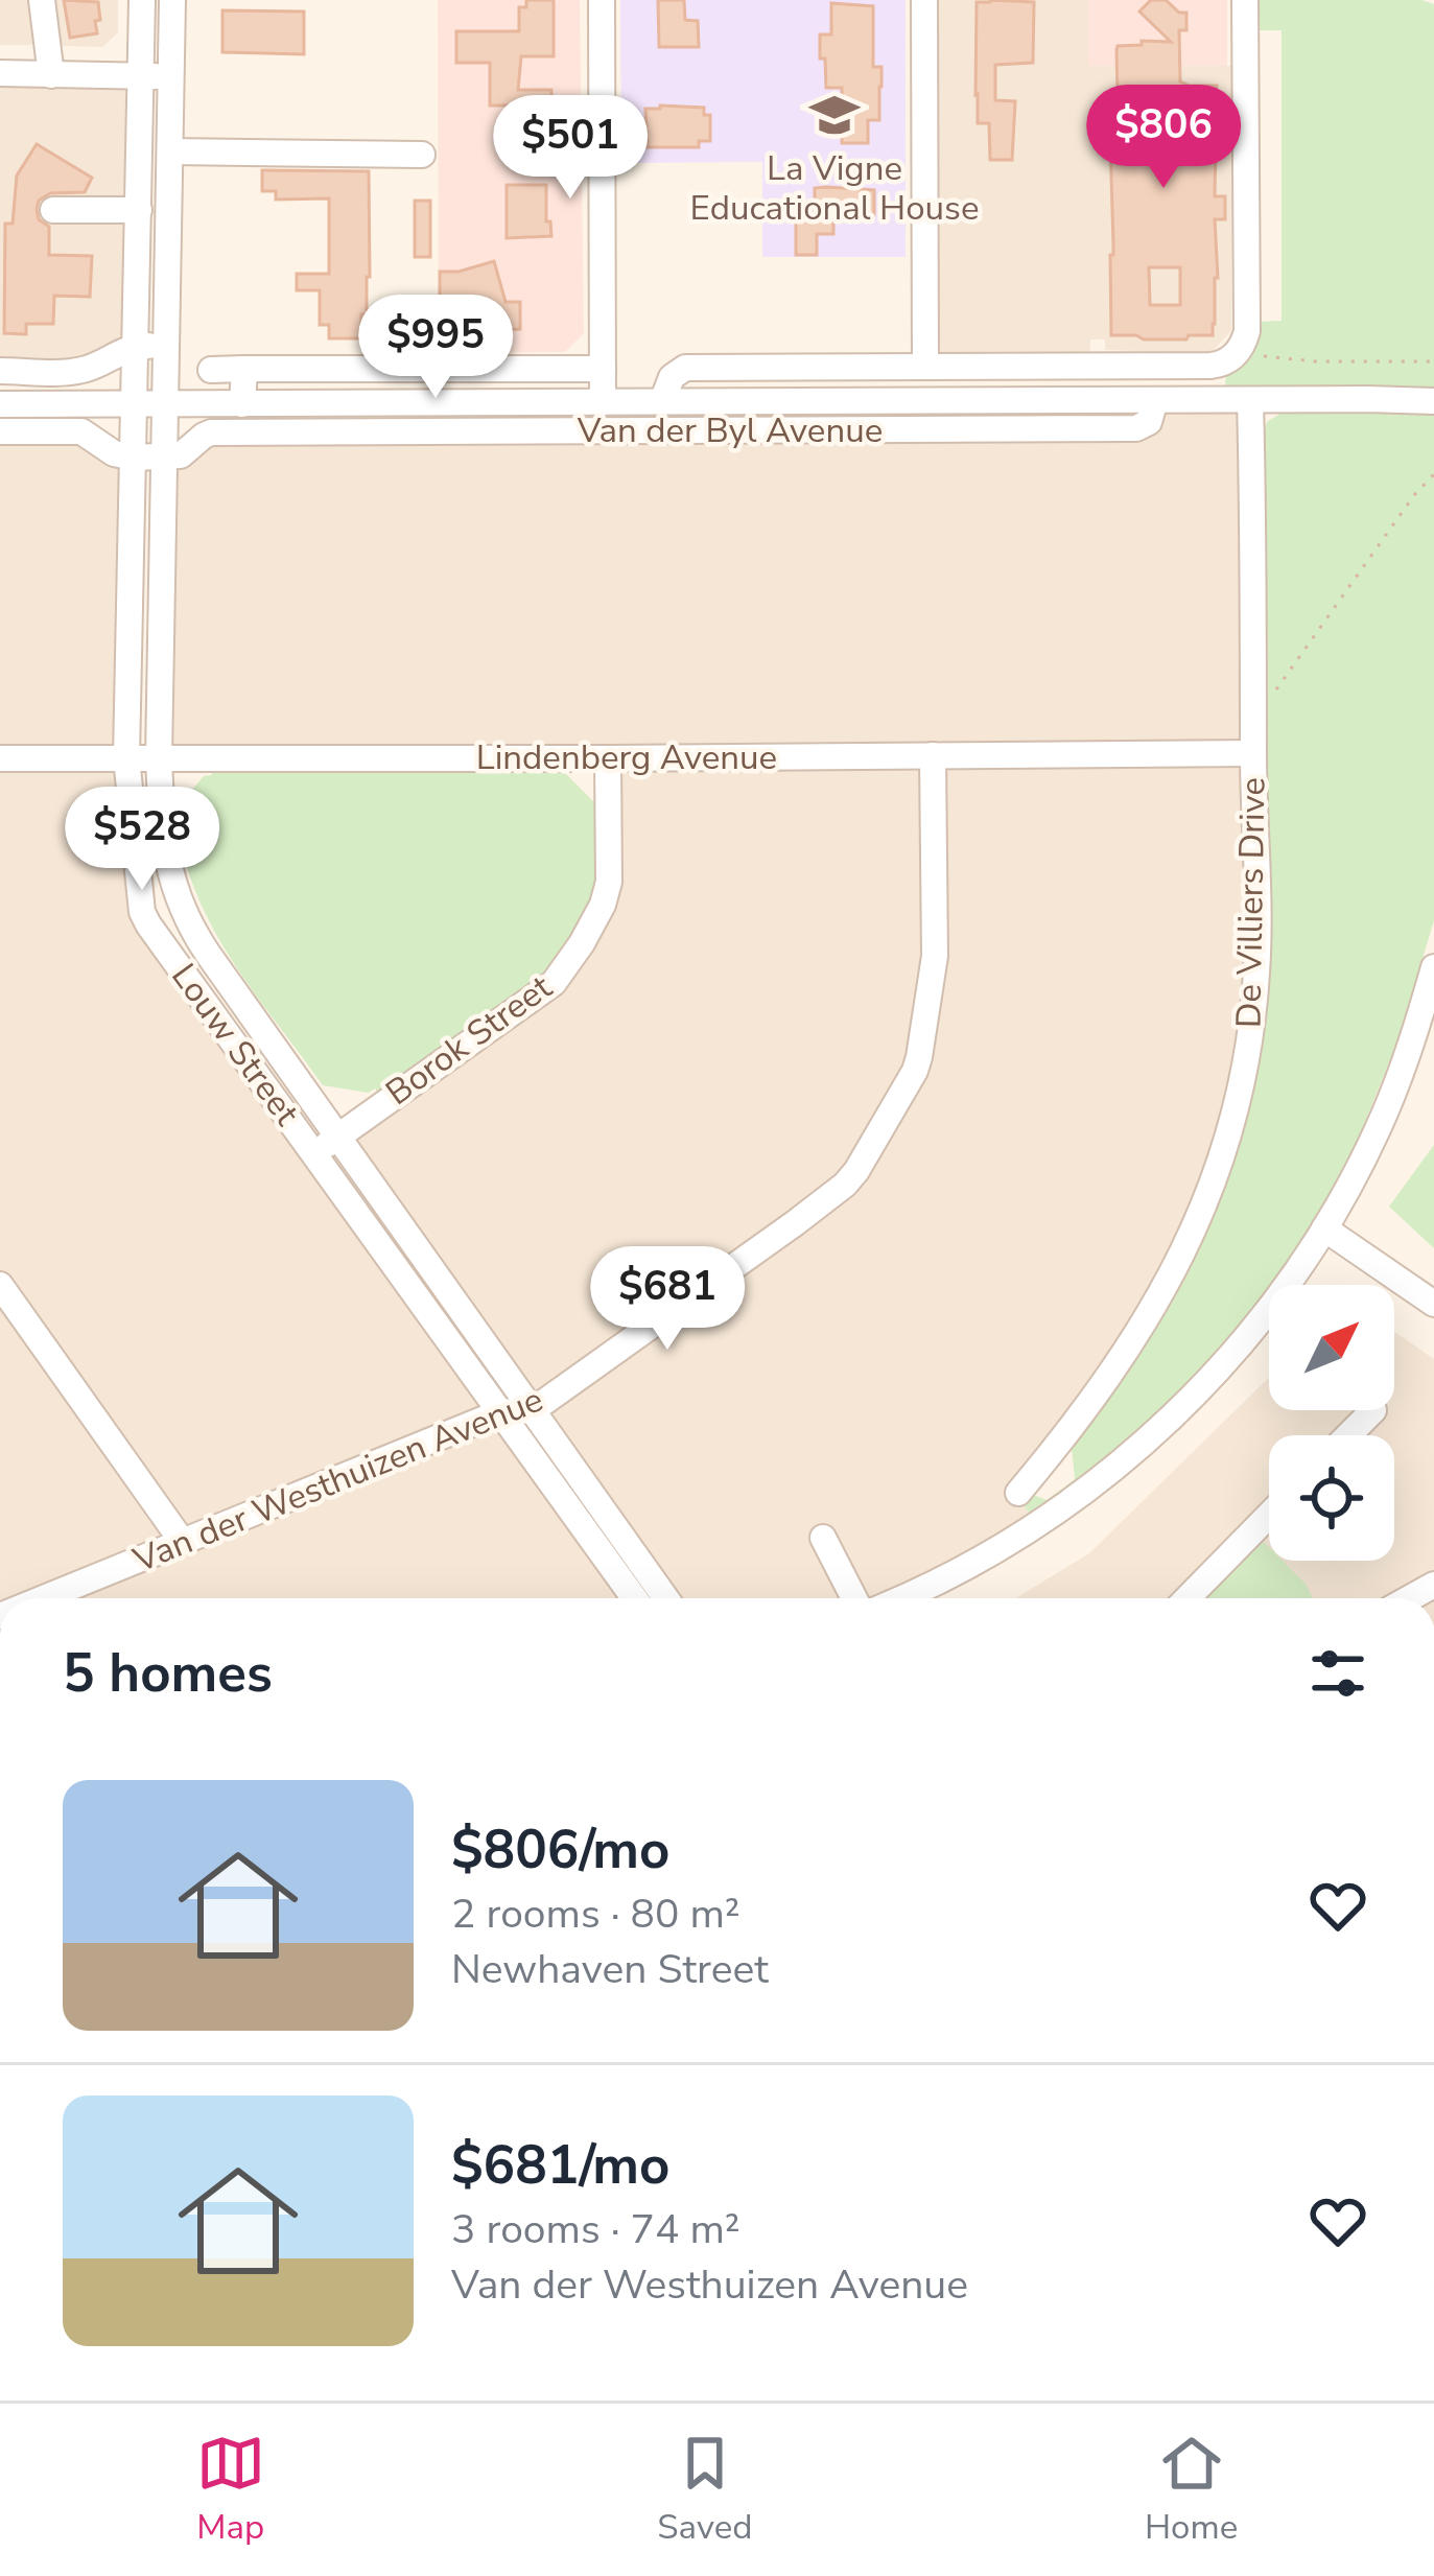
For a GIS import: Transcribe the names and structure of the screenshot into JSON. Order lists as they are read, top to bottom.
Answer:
{
  "streets": {
    "street": [
      "Van der Byl Avenue",
      "Lindenberg Avenue",
      "De Villiers Drive",
      "Borok Street",
      "Louw Street",
      "Van der Westhuizen Avenue"
    ]
  },
  "crossings": [
    ["Van der Byl Avenue", "De Villiers Drive"],
    ["Van der Byl Avenue", "Louw Street"],
    ["Lindenberg Avenue", "De Villiers Drive"],
    ["Lindenberg Avenue", "Borok Street"],
    ["Lindenberg Avenue", "Louw Street"],
    ["Lindenberg Avenue", "Van der Westhuizen Avenue"],
    ["Borok Street", "Louw Street"],
    ["Louw Street", "Van der Westhuizen Avenue"]
  ],
  "places": {
    "school or university": ["La Vigne Educational House"]
  },
  "north": "top right",
  "page": {
    "price": [
      "$806",
      "$501",
      "$995",
      "$528",
      "$681"
    ],
    "heading": "5 homes",
    "list": [
      {
        "name": "$806/mo",
        "note": "2 rooms · 80 m² · Newhaven Street"
      },
      {
        "name": "$681/mo",
        "note": "3 rooms · 74 m² · Van der Westhuizen Avenue"
      }
    ],
    "tabs": ["Map", "Saved", "Home"]
  }
}
